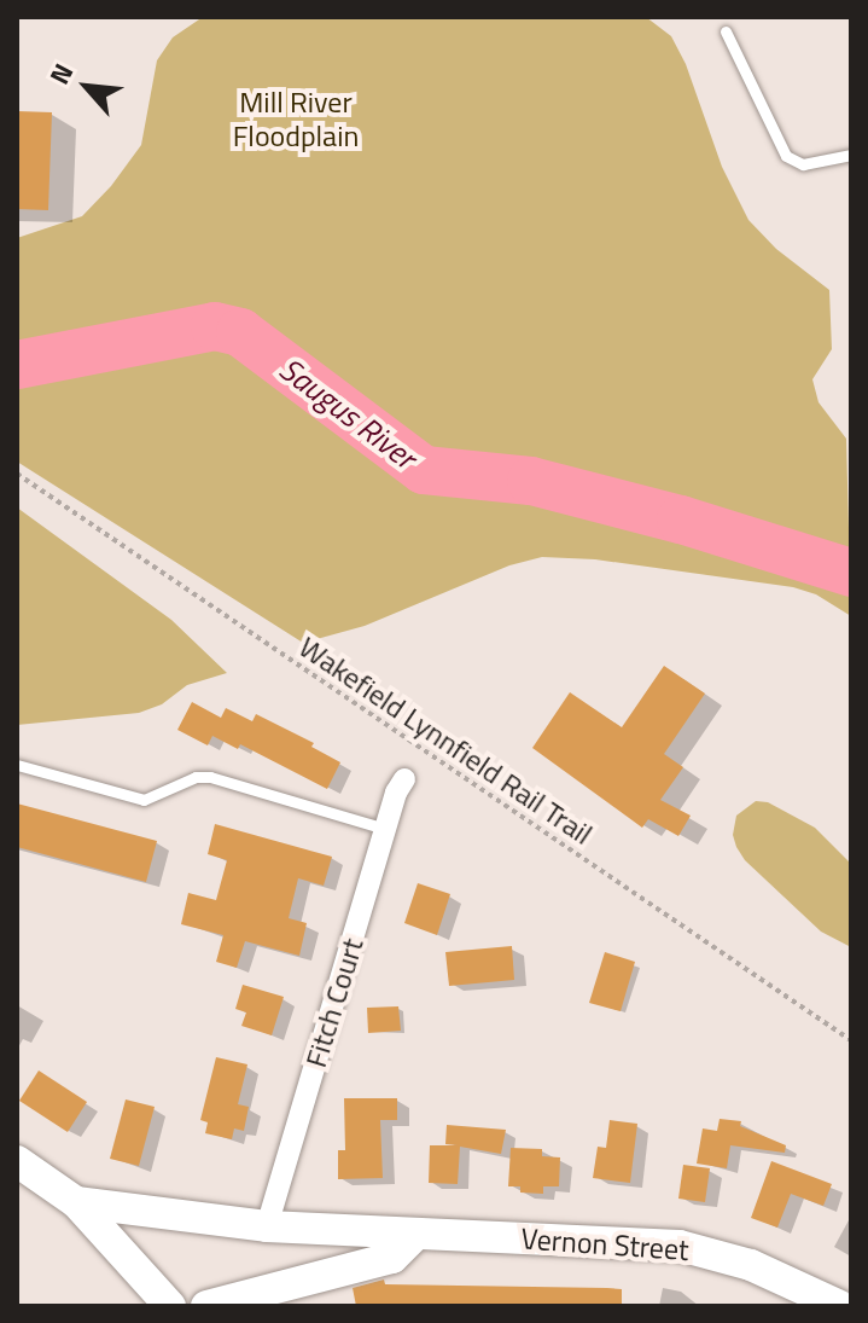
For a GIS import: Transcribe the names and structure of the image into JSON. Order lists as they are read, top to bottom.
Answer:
{
  "streets": {
    "main road": ["Vernon Street"],
    "street": ["Fitch Court"],
    "path": ["Wakefield Lynnfield Rail Trail"]
  },
  "crossings": [
    ["Fitch Court", "Vernon Street"]
  ],
  "water": ["Saugus River"],
  "parks": ["Mill River Floodplain"],
  "north": "top left"
}
